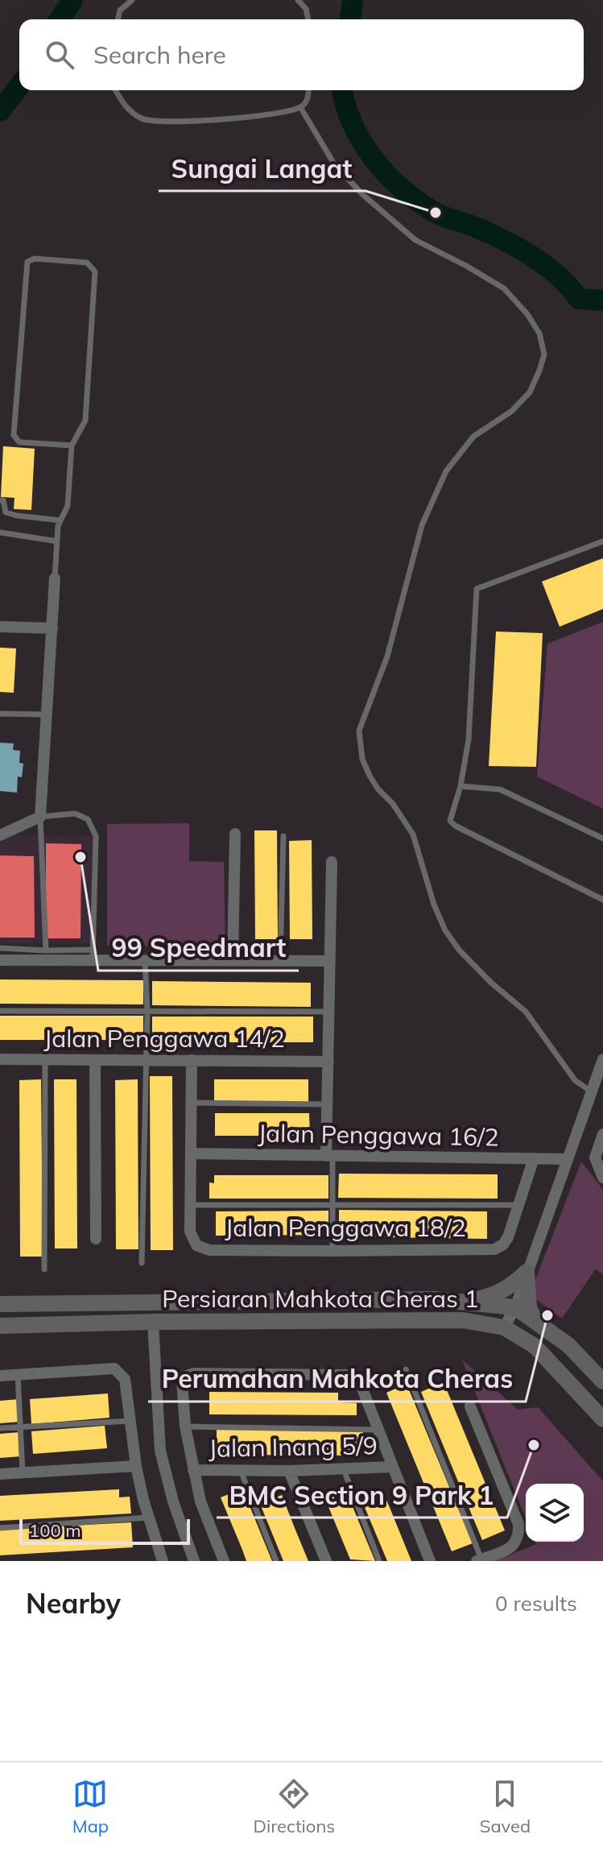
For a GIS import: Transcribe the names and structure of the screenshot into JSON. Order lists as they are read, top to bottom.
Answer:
{
  "streets": {
    "main road": ["Persiaran Mahkota Cheras 1"],
    "street": [
      "Jalan Penggawa 14/2",
      "Jalan Penggawa 16/2",
      "Jalan Penggawa 18/2",
      "Jalan Inang 5/9"
    ]
  },
  "places": [
    "Sungai Langat",
    "99 Speedmart",
    "Perumahan Mahkota Cheras",
    "BMC Section 9 Park 1"
  ],
  "scale_bar": "100 m",
  "page": {
    "search": "Search here",
    "scale": "100 m",
    "heading": ["Nearby", "0 results"],
    "nav": ["Map", "Directions", "Saved"]
  }
}
